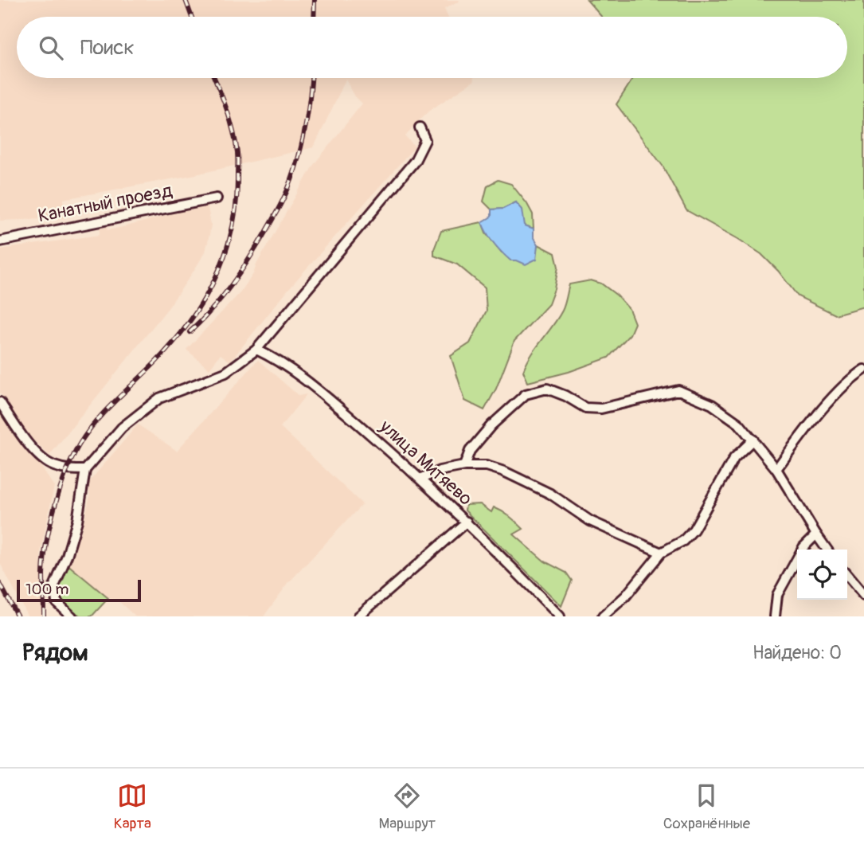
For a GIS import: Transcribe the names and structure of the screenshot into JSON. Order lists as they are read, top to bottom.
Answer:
{
  "streets": {
    "street": ["Канатный проезд", "улица Митяево"]
  },
  "scale_bar": "100 m",
  "page": {
    "search": "Поиск",
    "scale": "100 m",
    "heading": ["Рядом", "Найдено: 0"],
    "nav": ["Карта", "Маршрут", "Сохранённые"]
  }
}
